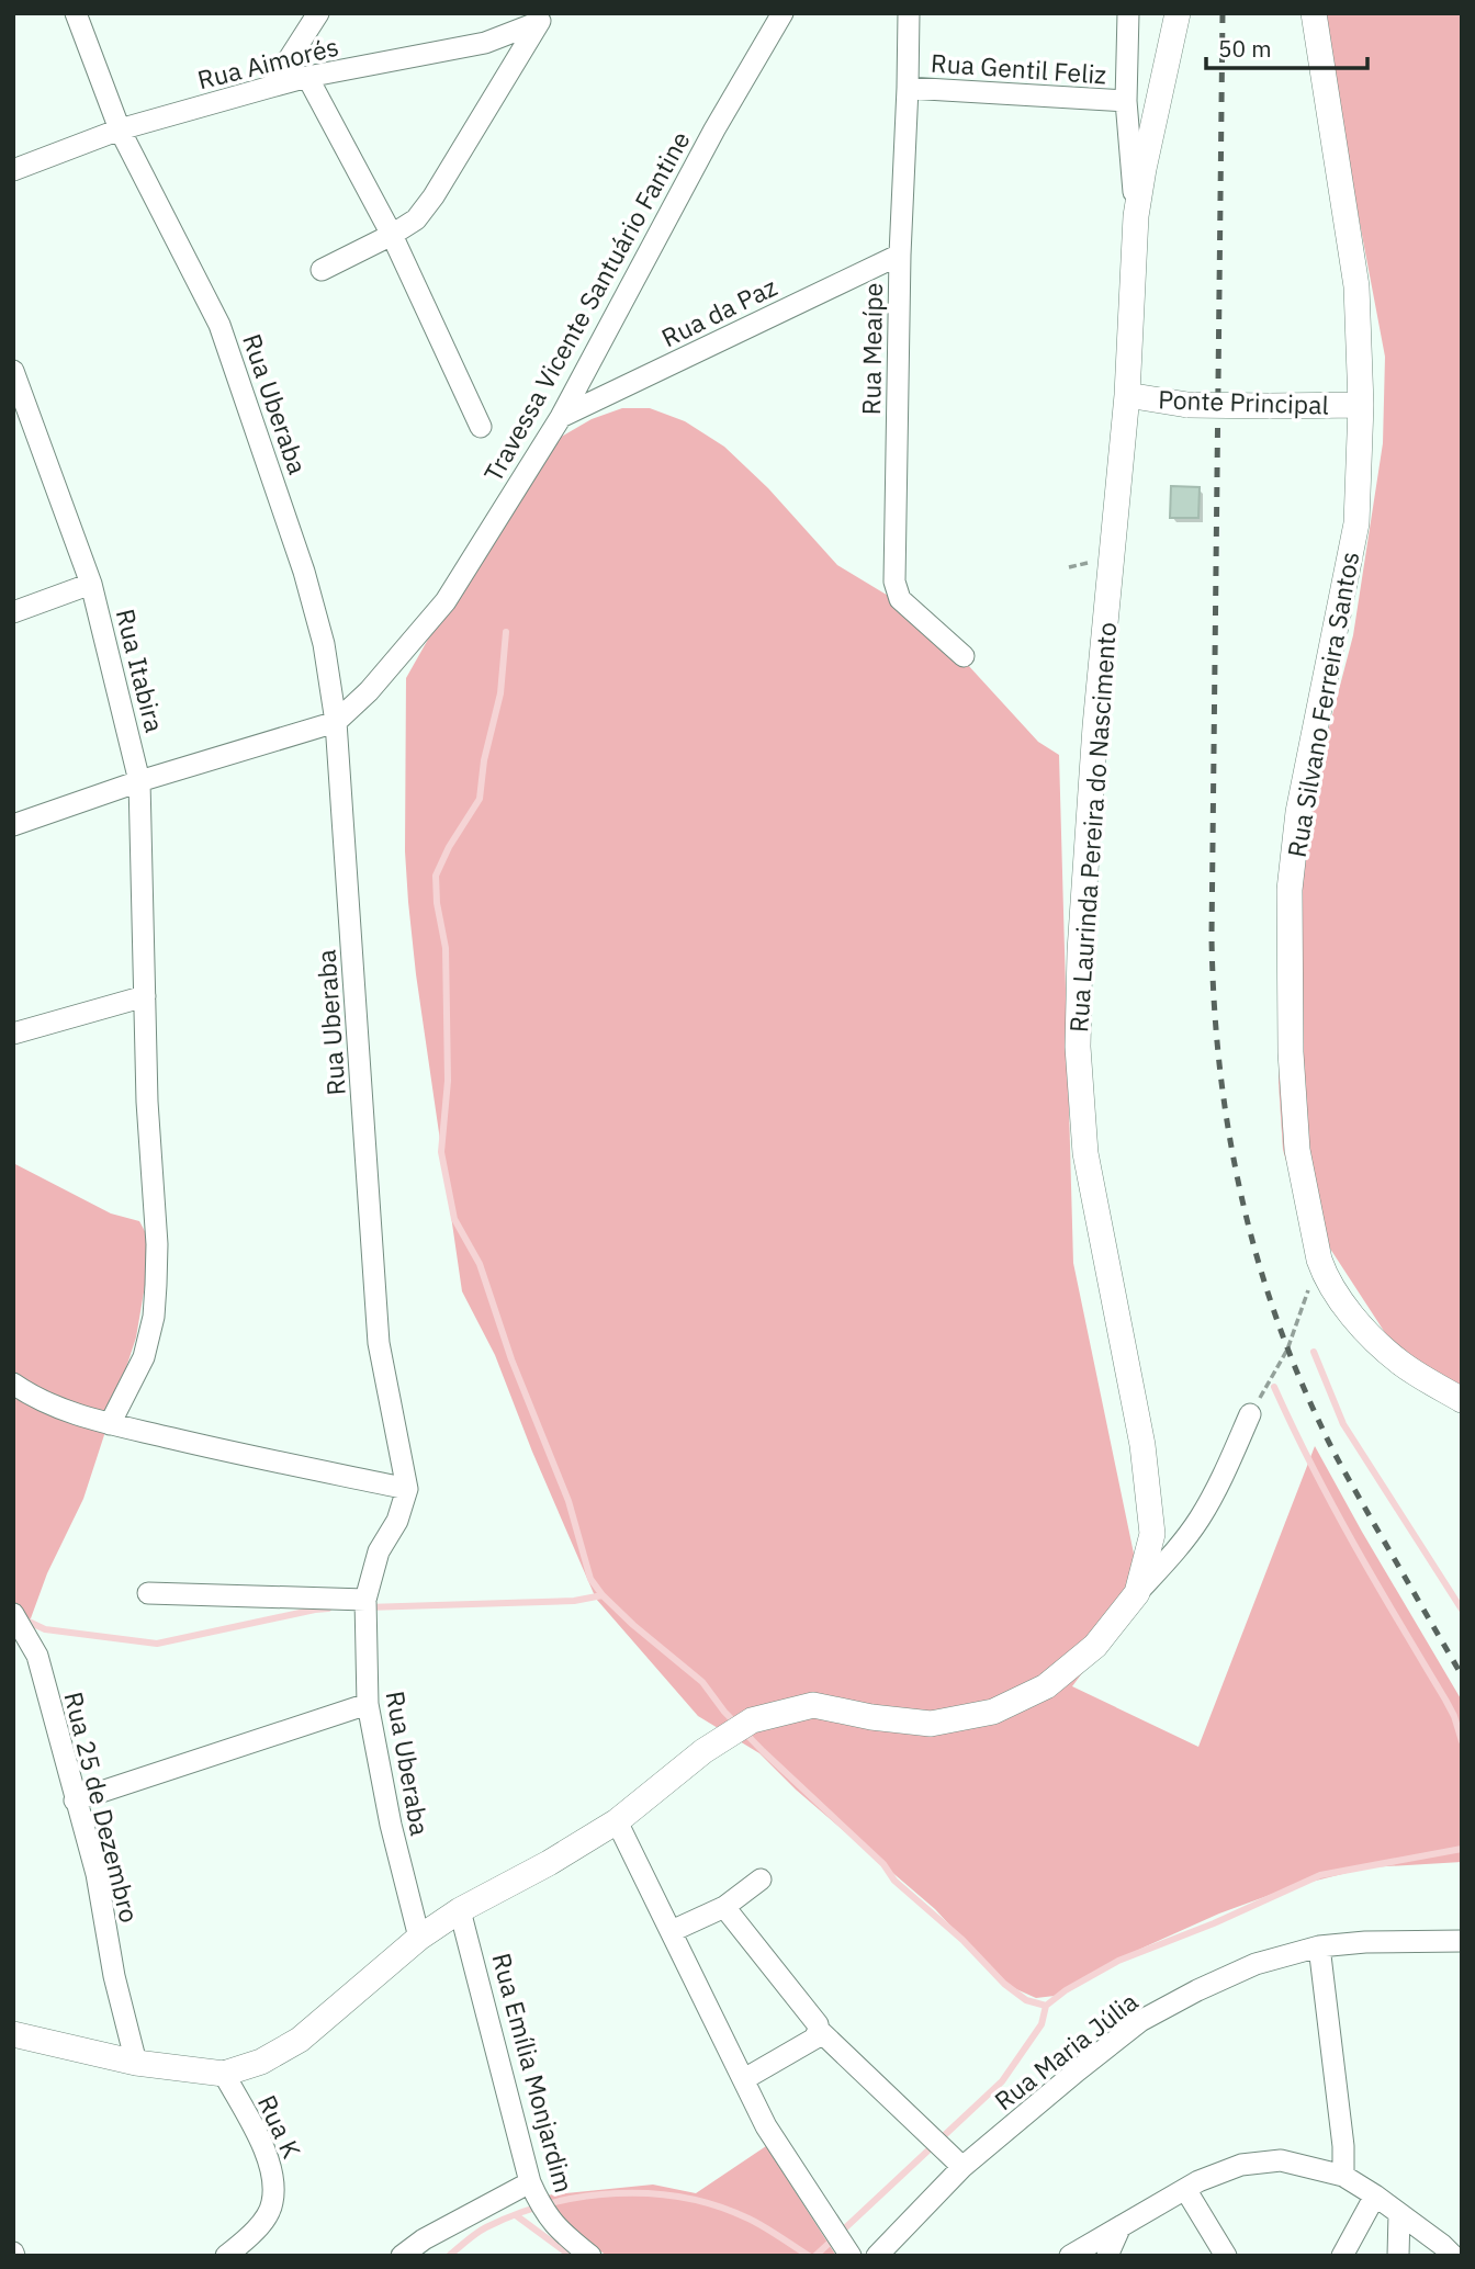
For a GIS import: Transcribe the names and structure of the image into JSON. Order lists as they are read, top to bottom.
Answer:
{
  "streets": {
    "street": [
      "Rua Aimorés",
      "Rua Gentil Feliz",
      "Travessa Vicente Santuário Fantine",
      "Rua da Paz",
      "Rua Meaípe",
      "Ponte Principal",
      "Rua Uberaba",
      "Rua Itabira",
      "Rua Silvano Ferreira Santos",
      "Rua Laurinda Pereira do Nascimento",
      "Rua 25 de Dezembro",
      "Rua Maria Júlia",
      "Rua Emília Monjardim",
      "Rua K"
    ]
  },
  "crossings": [
    ["Rua Aimorés", "Rua Uberaba"],
    ["Rua Gentil Feliz", "Rua Meaípe"],
    ["Travessa Vicente Santuário Fantine", "Rua da Paz"],
    ["Travessa Vicente Santuário Fantine", "Rua Uberaba"],
    ["Rua da Paz", "Rua Meaípe"],
    ["Ponte Principal", "Rua Silvano Ferreira Santos"],
    ["Ponte Principal", "Rua Laurinda Pereira do Nascimento"],
    ["Rua Uberaba", "Rua Laurinda Pereira do Nascimento"],
    ["Rua Laurinda Pereira do Nascimento", "Rua 25 de Dezembro"],
    ["Rua Laurinda Pereira do Nascimento", "Rua Emília Monjardim"],
    ["Rua Laurinda Pereira do Nascimento", "Rua K"]
  ],
  "scale_bar": "50 m"
}
